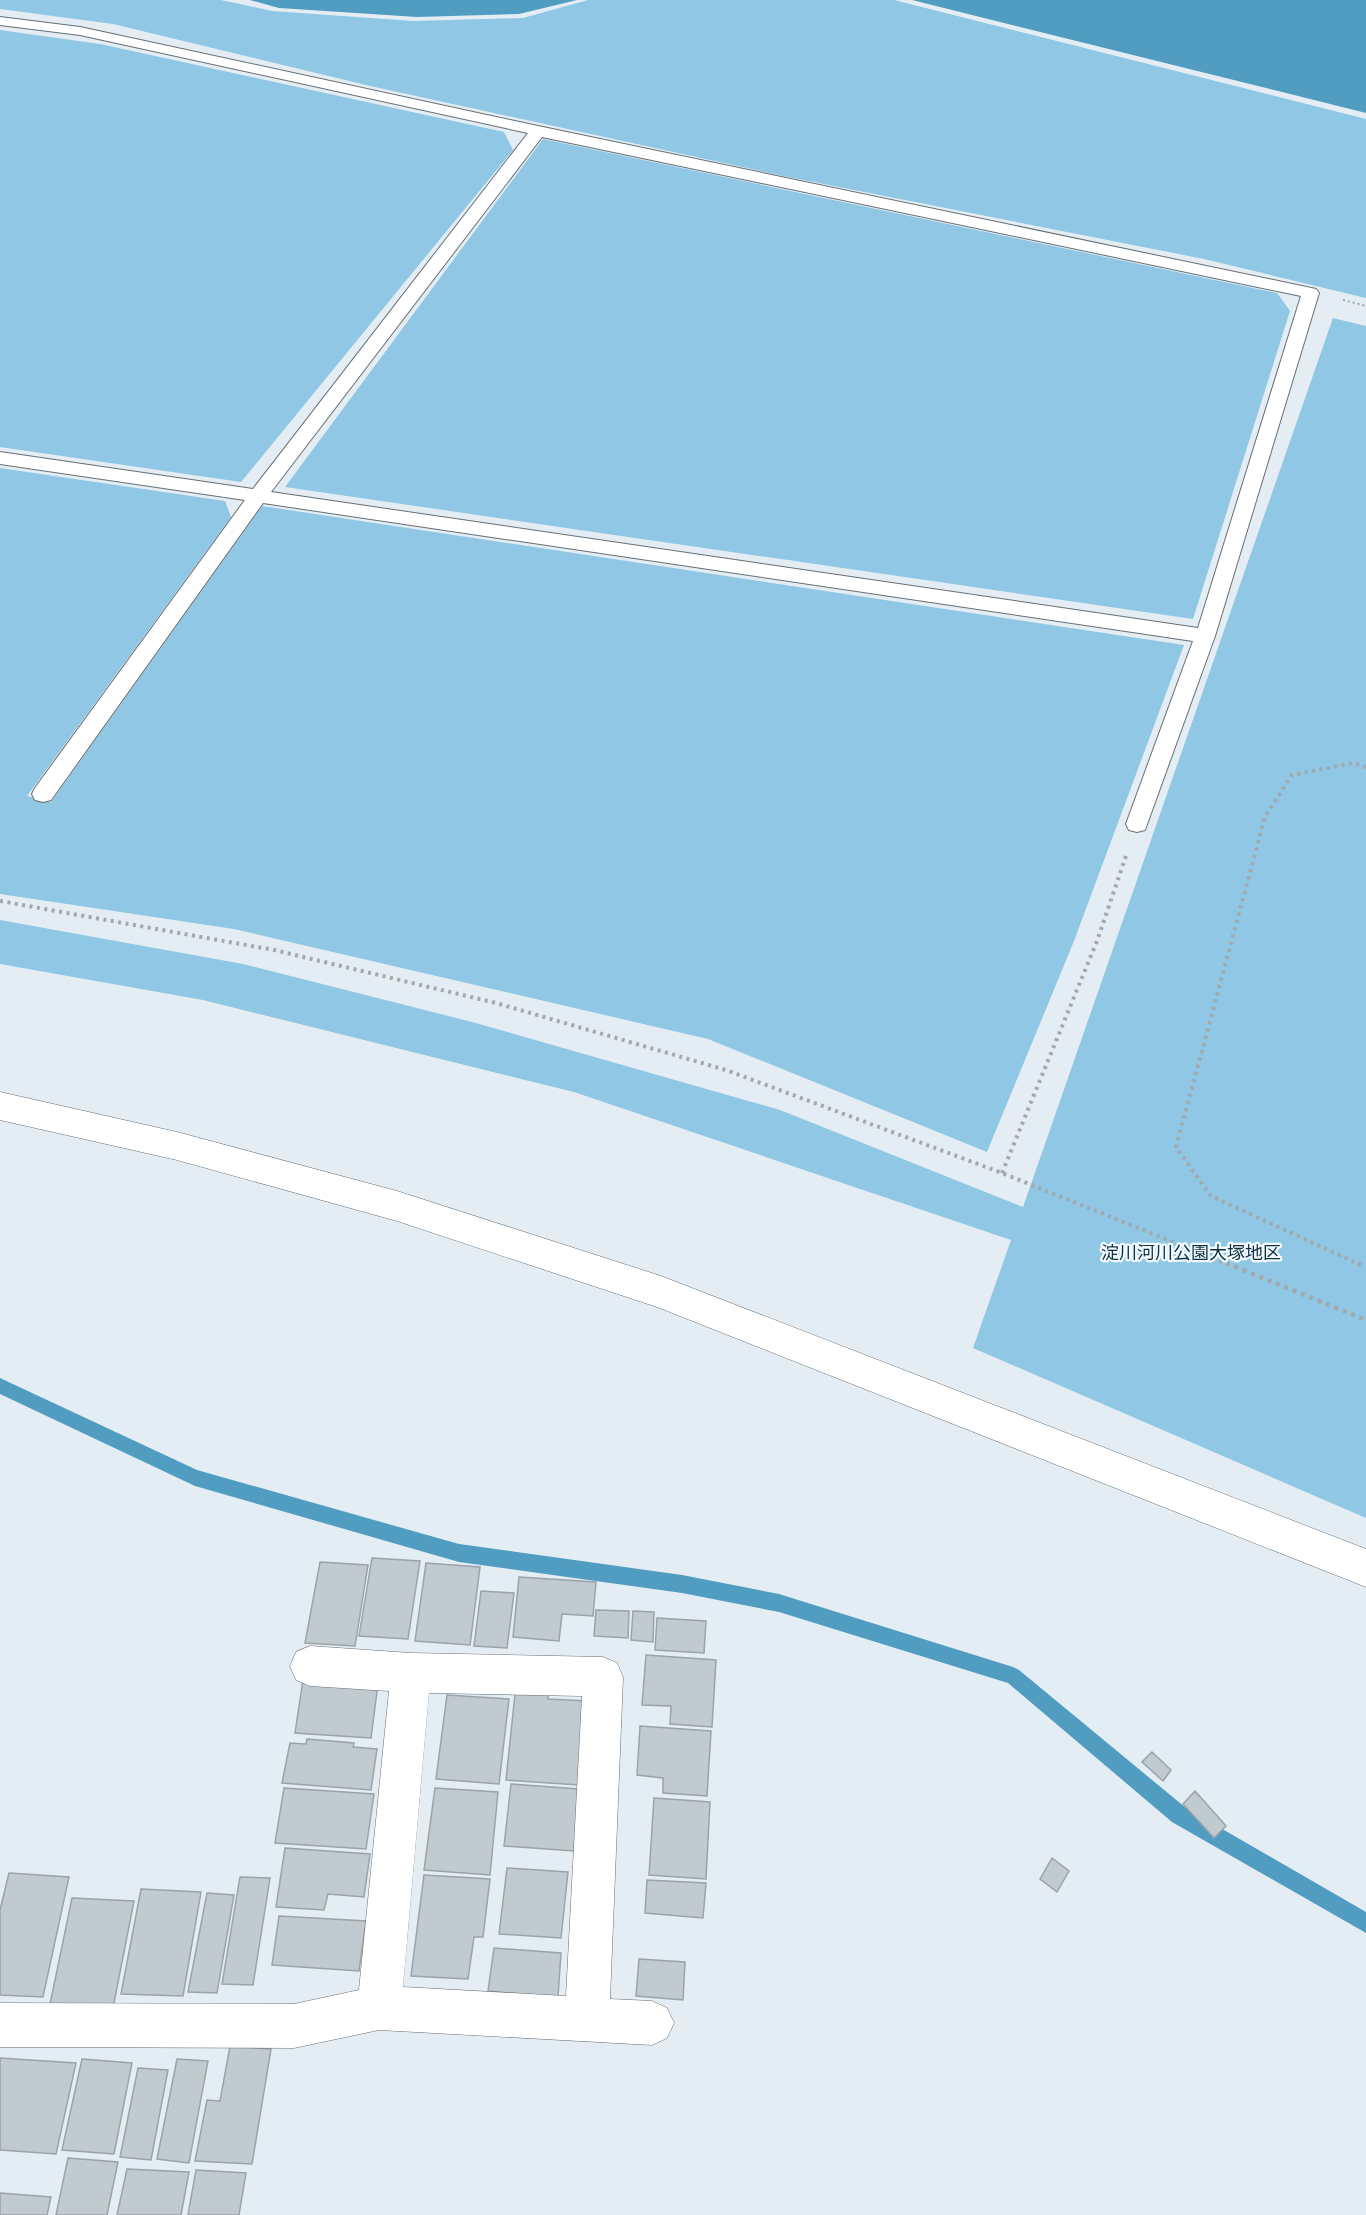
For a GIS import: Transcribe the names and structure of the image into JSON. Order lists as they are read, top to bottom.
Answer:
{
  "parks": ["淀川河川公園大塚地区"]
}
